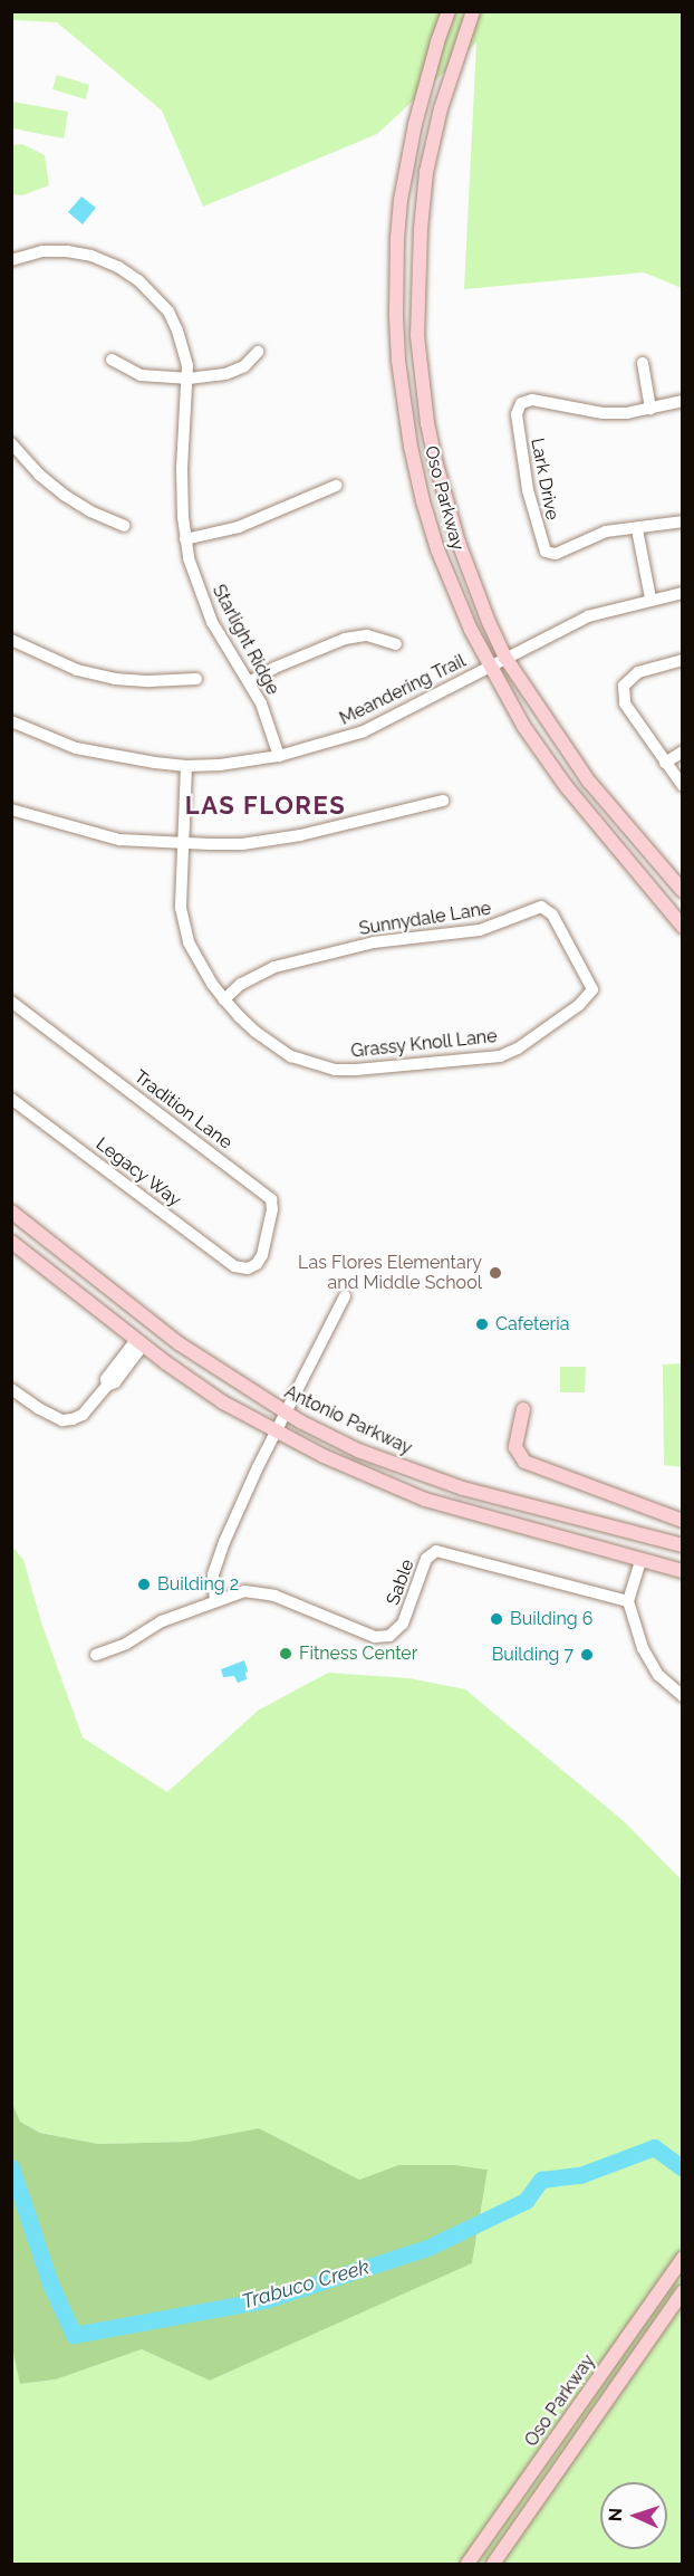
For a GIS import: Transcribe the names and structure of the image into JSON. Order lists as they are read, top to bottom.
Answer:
{
  "streets": {
    "main road": ["Oso Parkway", "Antonio Parkway"],
    "street": [
      "Lark Drive",
      "Starlight Ridge",
      "Meandering Trail",
      "Sunnydale Lane",
      "Grassy Knoll Lane",
      "Tradition Lane",
      "Legacy Way",
      "Sable"
    ]
  },
  "crossings": [
    ["Oso Parkway", "Meandering Trail"],
    ["Starlight Ridge", "Meandering Trail"],
    ["Meandering Trail", "Grassy Knoll Lane"],
    ["Sunnydale Lane", "Grassy Knoll Lane"],
    ["Tradition Lane", "Legacy Way"]
  ],
  "districts": ["LAS FLORES"],
  "water": ["Trabuco Creek"],
  "places": [
    "Las Flores Elementary and Middle School",
    "Cafeteria",
    "Building 2",
    "Building 6",
    "Fitness Center",
    "Building 7"
  ],
  "north": "left"
}
